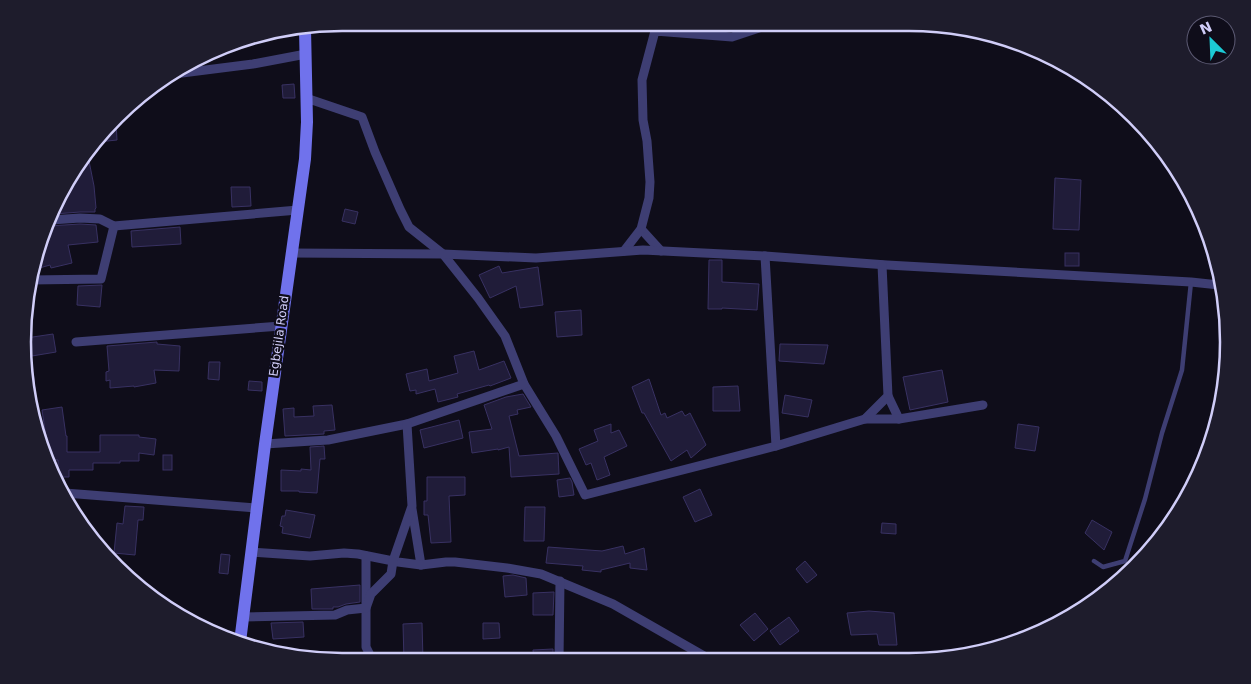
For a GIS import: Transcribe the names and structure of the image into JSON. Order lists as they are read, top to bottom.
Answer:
{
  "streets": {
    "street": ["Egbejila Road"]
  },
  "north": "top left"
}
